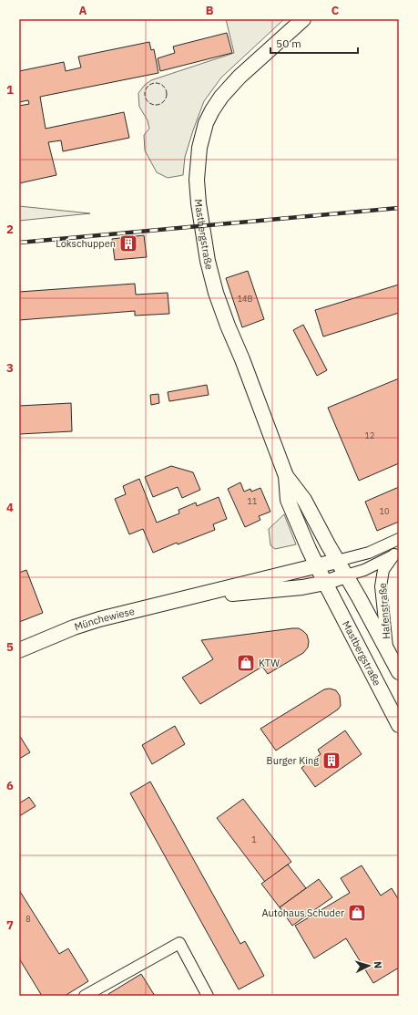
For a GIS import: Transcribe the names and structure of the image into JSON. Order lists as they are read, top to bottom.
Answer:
{
  "streets": {
    "main road": ["Mastbergstraße", "Münchewiese"],
    "street": ["Hafenstraße"]
  },
  "crossings": [
    ["Mastbergstraße", "Hafenstraße"],
    ["Mastbergstraße", "Münchewiese"]
  ],
  "places": {
    "building": ["Lokschuppen", "Burger King"],
    "shop": ["KTW", "Autohaus Schuder"]
  },
  "house_numbers": [
    "14B",
    "12",
    "11",
    "10",
    "1",
    "8"
  ],
  "scale_bar": "50 m",
  "north": "right",
  "grid": {
    "columns": ["A", "B", "C"],
    "rows": [
      "1",
      "2",
      "3",
      "4",
      "5",
      "6",
      "7"
    ]
  }
}
